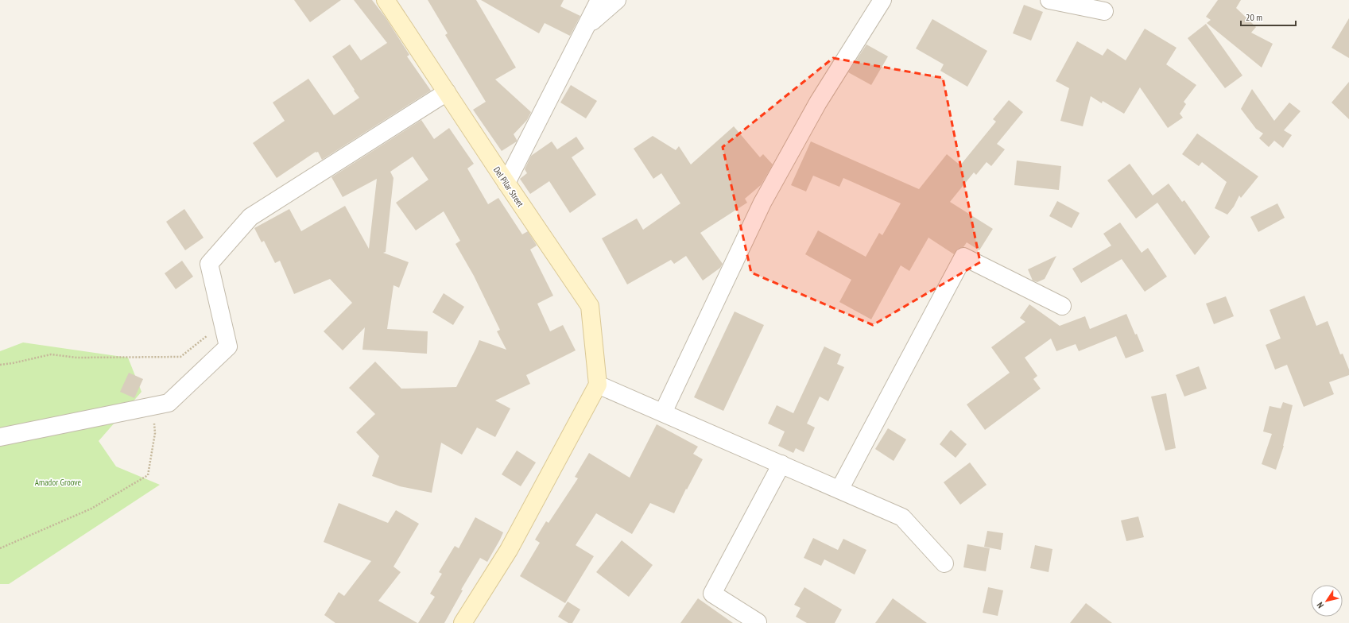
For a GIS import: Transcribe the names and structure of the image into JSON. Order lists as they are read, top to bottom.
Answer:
{
  "streets": {
    "street": ["Del Pilar Street"]
  },
  "parks": ["Amador Groove"],
  "scale_bar": "20 m",
  "north": "bottom left"
}
